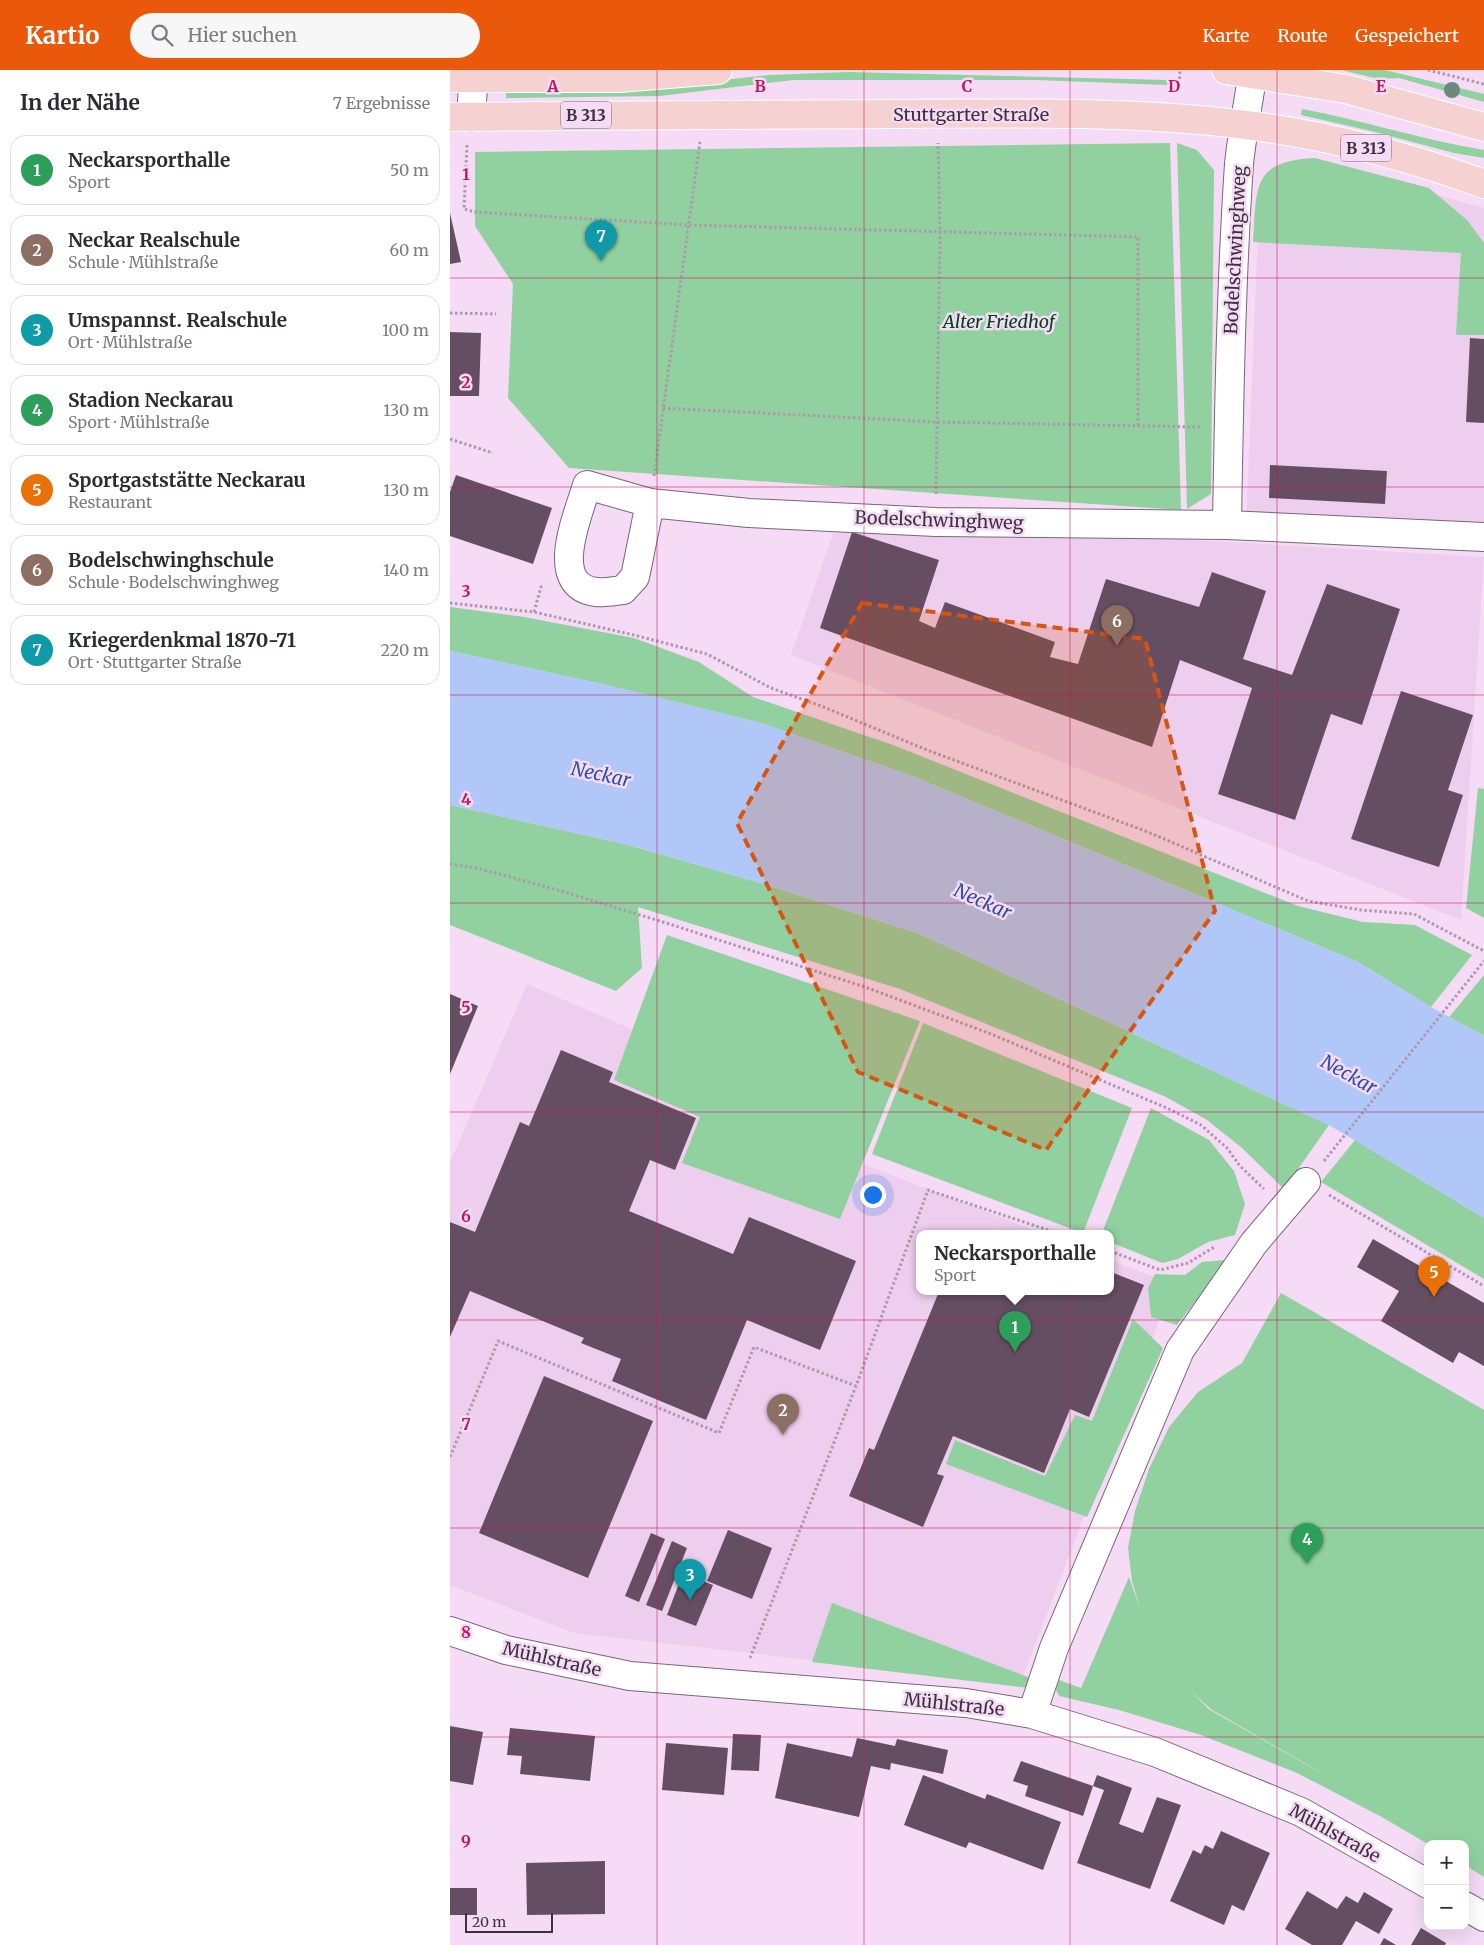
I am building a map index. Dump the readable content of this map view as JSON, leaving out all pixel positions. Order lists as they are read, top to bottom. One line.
{"streets":{"main road":["Stuttgarter Straße","B 313"],"street":["Bodelschwinghweg","Mühlstraße"]},"crossings":[["Stuttgarter Straße","Bodelschwinghweg"]],"water":["Neckar"],"parks":["Alter Friedhof"],"scale_bar":"20 m","page":{"header":"Kartio","search":"Hier suchen","nav":["Karte","Route","Gespeichert"],"heading":["In der Nähe","7 Ergebnisse"],"list":[{"mark":"1","name":"Neckarsporthalle","note":"Sport","value":"50 m"},{"mark":"2","name":"Neckar Realschule","note":"Schule · Mühlstraße","value":"60 m"},{"mark":"3","name":"Umspannst. Realschule","note":"Ort · Mühlstraße","value":"100 m"},{"mark":"4","name":"Stadion Neckarau","note":"Sport · Mühlstraße","value":"130 m"},{"mark":"5","name":"Sportgaststätte Neckarau","note":"Restaurant","value":"130 m"},{"mark":"6","name":"Bodelschwinghschule","note":"Schule · Bodelschwinghweg","value":"140 m"},{"mark":"7","name":"Kriegerdenkmal 1870-71","note":"Ort · Stuttgarter Straße","value":"220 m"}],"pins":["7","6","5","1","2","4","3"],"popup":["Neckarsporthalle","Sport"],"map_buttons":["+","−"],"scale":"20 m"},"grid":{"columns":["A","B","C","D","E"],"rows":["1","2","3","4","5","6","7","8","9"]}}
